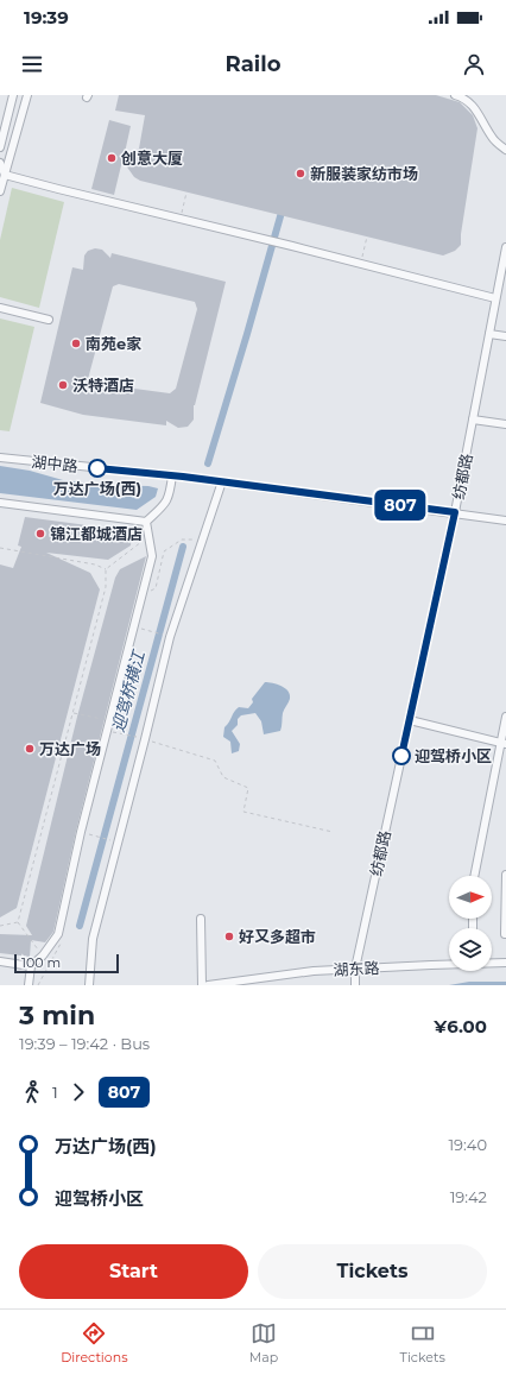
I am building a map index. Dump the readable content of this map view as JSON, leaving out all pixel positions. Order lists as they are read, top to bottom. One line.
{"streets":{"street":["湖中路","纺都路","湖东路"]},"crossings":[["湖中路","纺都路"],["纺都路","湖东路"]],"water":["迎驾桥横江"],"places":["创意大厦","新服装家纺市场","南苑e家","沃特酒店","万达广场(西)","锦江都城酒店","万达广场","迎驾桥小区","好又多超市"],"lines":["bus line 807"],"scale_bar":"100 m","north":"right","page":{"status":"19:39","header":"Railo","on_map":"807","scale":"100 m","heading":["3 min","19:39 – 19:42 · Bus","¥6.00"],"legs":["1","807"],"list":[{"name":"万达广场(西)","value":"19:40"},{"name":"迎驾桥小区","value":"19:42"}],"buttons":["Start","Tickets"],"tabs":["Directions","Map","Tickets"]}}
